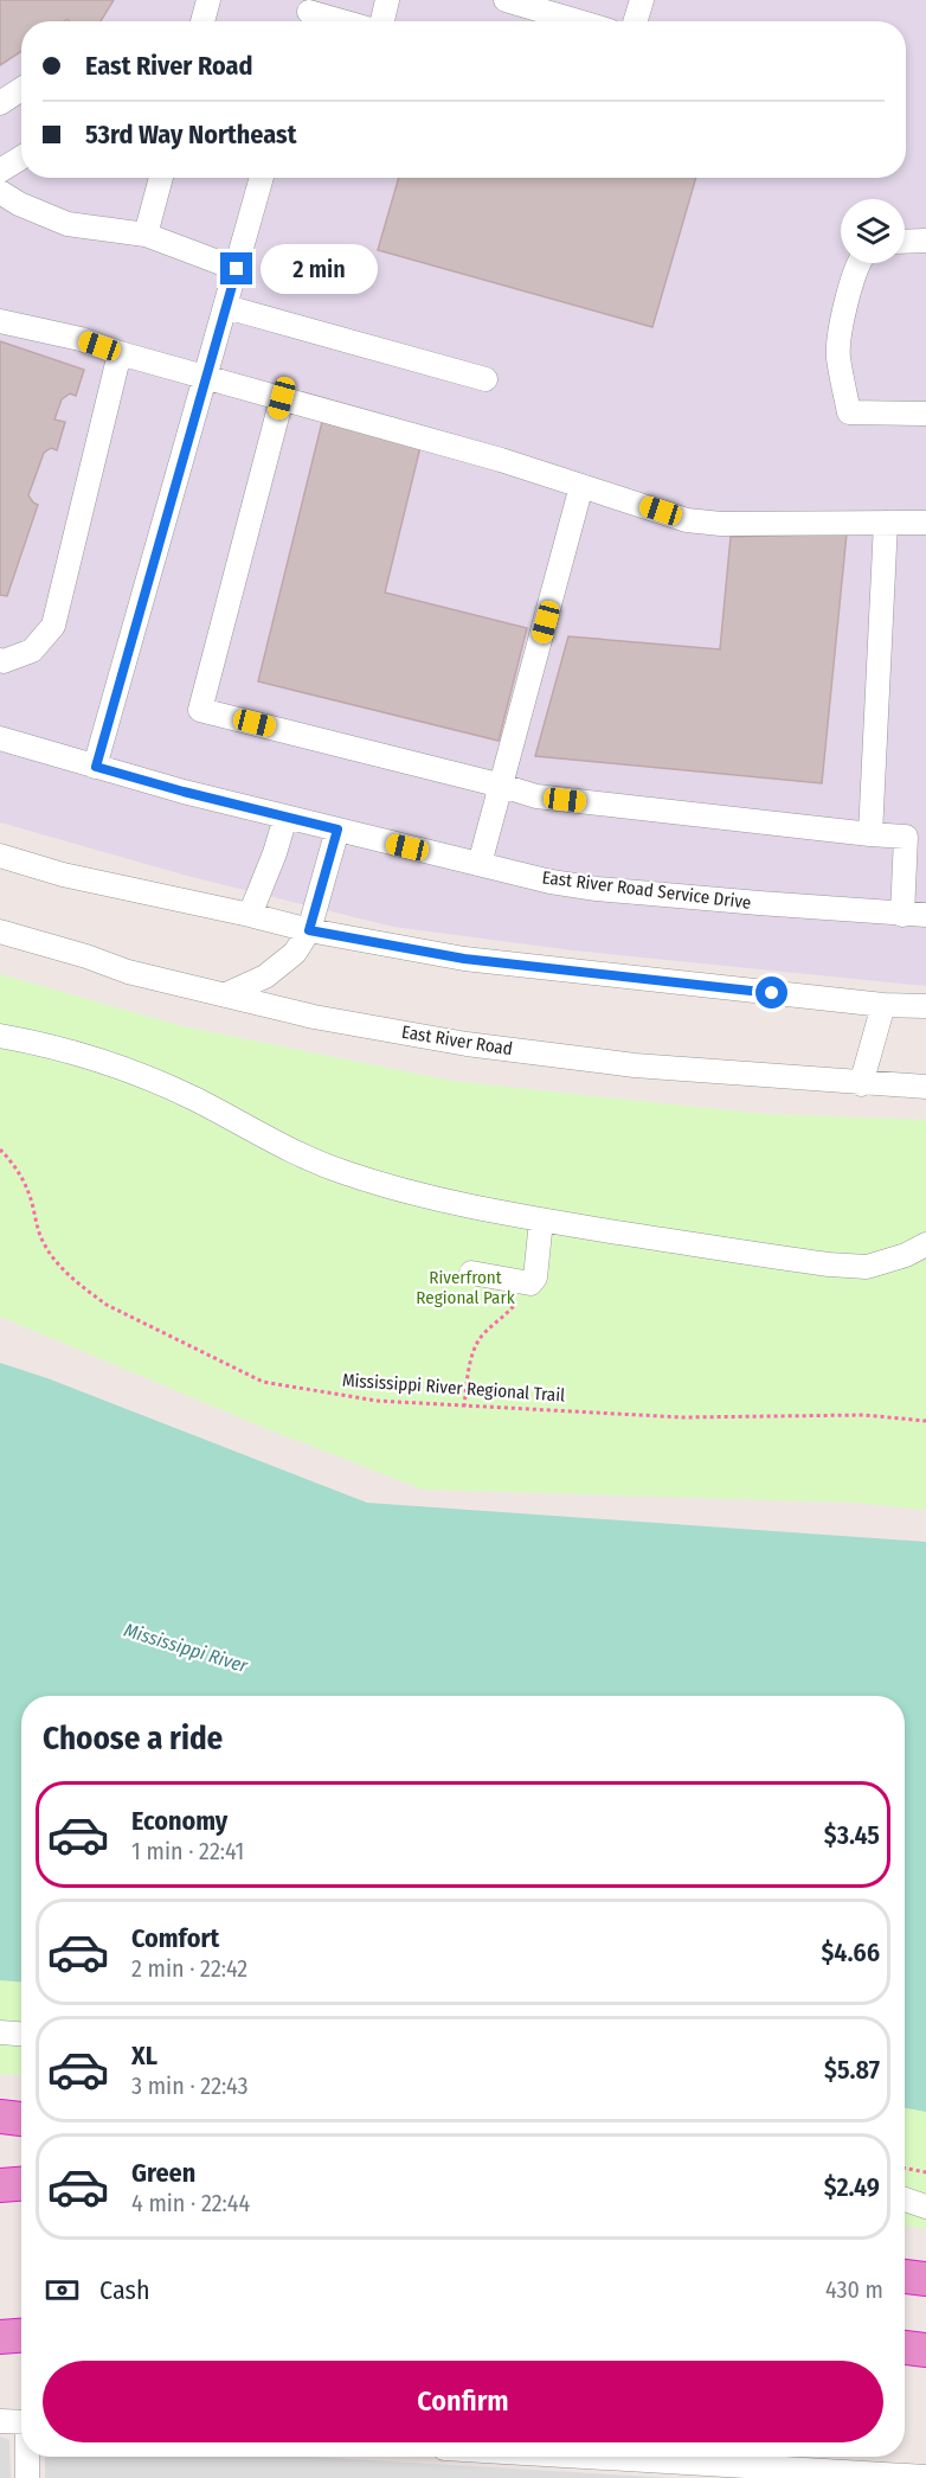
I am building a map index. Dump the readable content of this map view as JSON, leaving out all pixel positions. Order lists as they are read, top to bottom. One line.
{"streets":{"street":["East River Road Service Drive","East River Road"],"path":["Mississippi River Regional Trail"]},"water":["Mississippi River"],"parks":["Riverfront Regional Park"],"page":{"banner":["East River Road","53rd Way Northeast"],"bubble":"2 min","heading":"Choose a ride","list":[{"name":"Economy","note":"1 min · 22:41","value":"$3.45"},{"name":"Comfort","note":"2 min · 22:42","value":"$4.66"},{"name":"XL","note":"3 min · 22:43","value":"$5.87"},{"name":"Green","note":"4 min · 22:44","value":"$2.49"}],"pay":["Cash","430 m"],"buttons":"Confirm"}}
